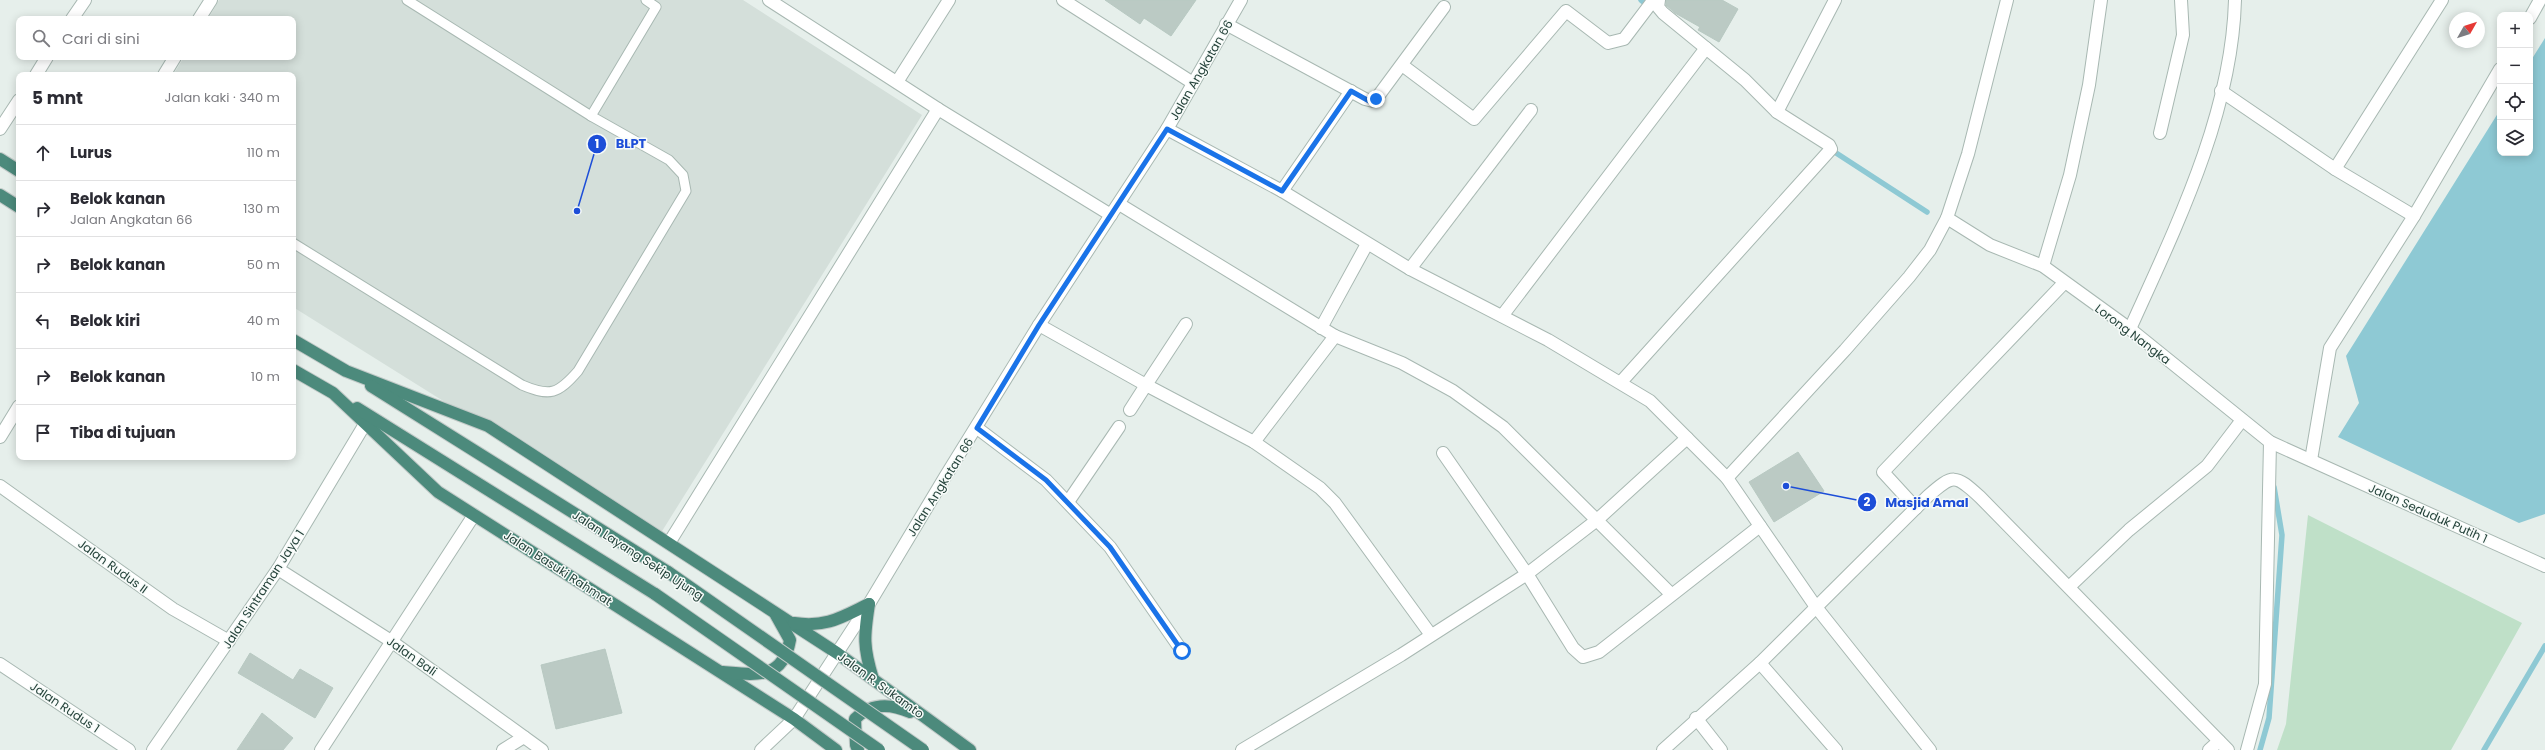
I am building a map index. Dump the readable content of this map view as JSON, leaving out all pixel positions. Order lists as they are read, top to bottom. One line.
{"streets":{"highway":["Jalan Layang Sekip Ujung","Jalan Basuki Rahmat","Jalan R. Sukamto"],"street":["Jalan Angkatan 66","Lorong Nangka","Jalan Seduduk Putih 1","Jalan Rudus II","Jalan Sintraman Jaya 1","Jalan Bali","Jalan Rudus 1"]},"crossings":[["Jalan Angkatan 66","Jalan Basuki Rahmat"],["Jalan Angkatan 66","Jalan R. Sukamto"],["Lorong Nangka","Jalan Seduduk Putih 1"],["Jalan Layang Sekip Ujung","Jalan Basuki Rahmat"],["Jalan Rudus II","Jalan Sintraman Jaya 1"],["Jalan Basuki Rahmat","Jalan Sintraman Jaya 1"],["Jalan Sintraman Jaya 1","Jalan Bali"]],"places":["BLPT","Masjid Amal"],"north":"top right","page":{"map_buttons":["+","−"],"search":"Cari di sini","heading":["5 mnt","Jalan kaki · 340 m"],"list":[["Lurus","110 m"],["Belok kanan","Jalan Angkatan 66","130 m"],["Belok kanan","50 m"],["Belok kiri","40 m"],["Belok kanan","10 m"],"Tiba di tujuan"]}}
